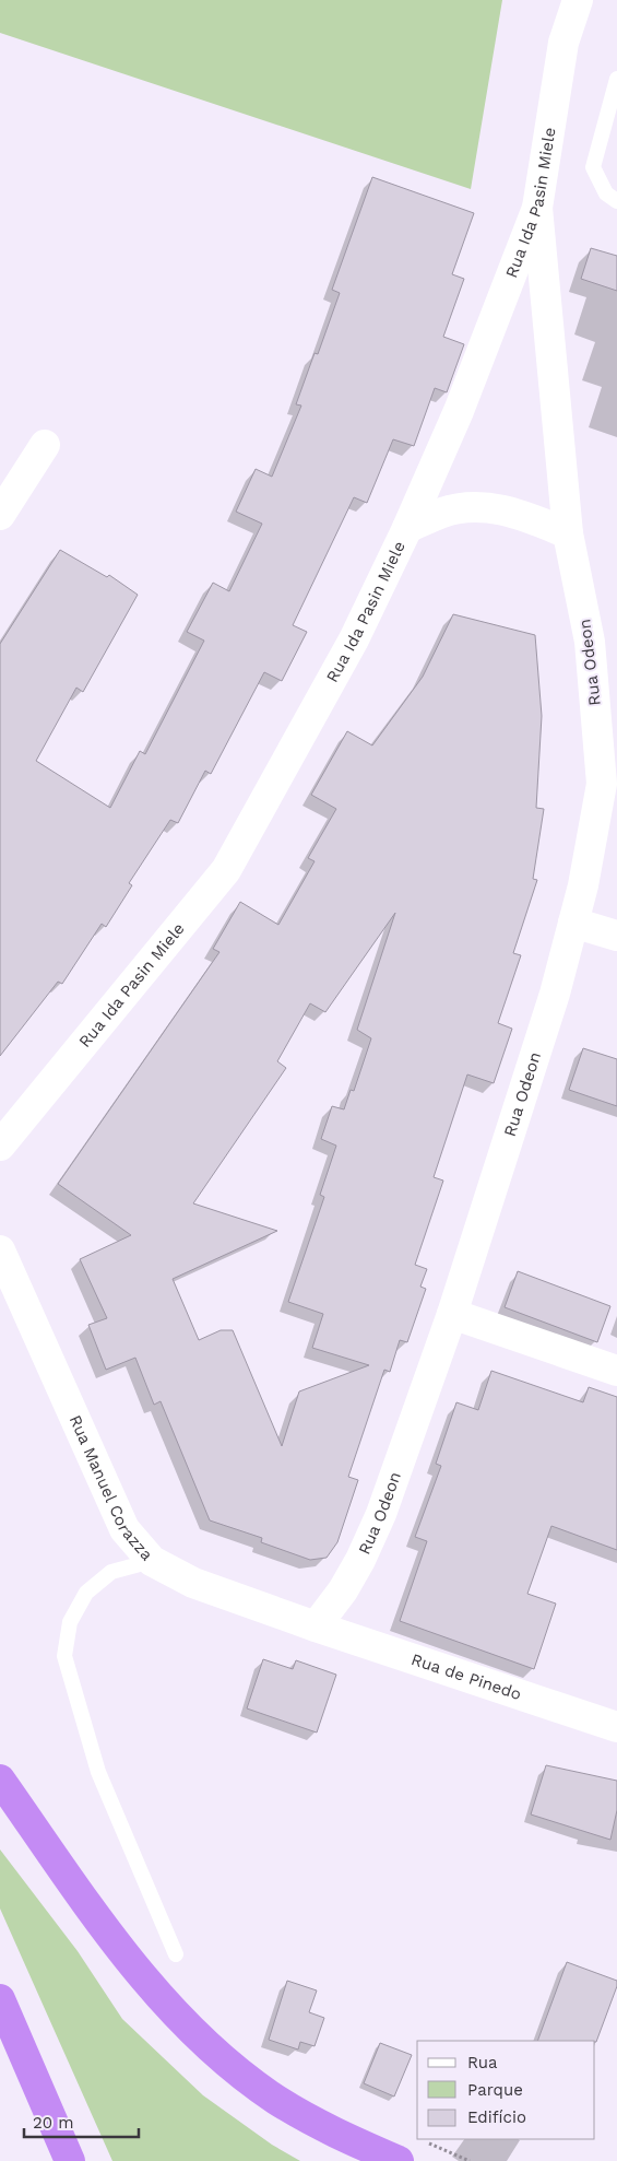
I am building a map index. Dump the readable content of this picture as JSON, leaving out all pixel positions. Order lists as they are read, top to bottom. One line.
{"streets":{"street":["Rua Ida Pasin Miele","Rua Odeon","Rua Manuel Corazza","Rua de Pinedo"]},"crossings":[["Rua Ida Pasin Miele","Rua Odeon"],["Rua Odeon","Rua Manuel Corazza"],["Rua Odeon","Rua de Pinedo"],["Rua Manuel Corazza","Rua de Pinedo"]],"legend":["Rua","Parque","Edifício"],"scale_bar":"20 m"}
